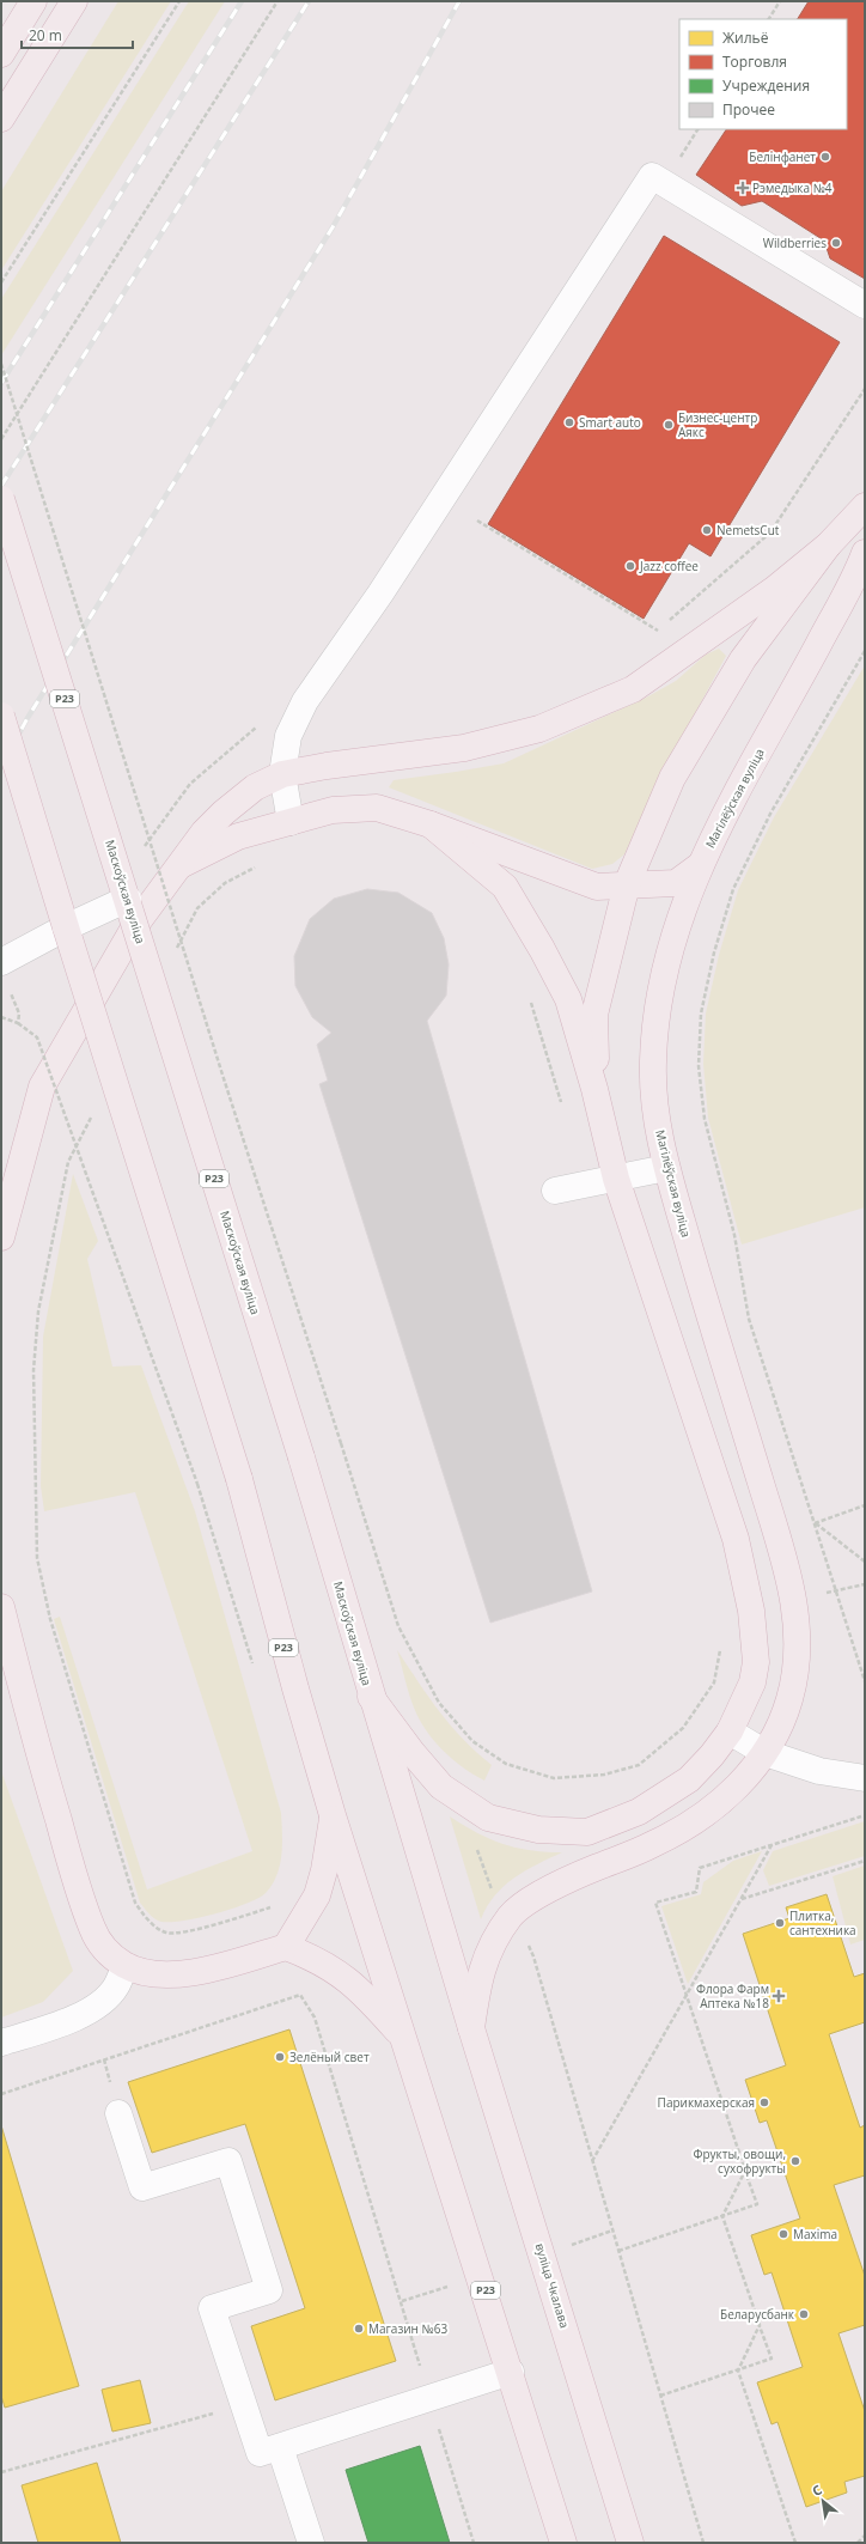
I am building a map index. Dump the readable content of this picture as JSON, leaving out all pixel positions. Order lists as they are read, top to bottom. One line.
{"streets":{"main road":["Р23","Магілёўская вуліца","Маскоўская вуліца","вуліца Чкалава"]},"crossings":[["Магілёўская вуліца","Маскоўская вуліца"],["Магілёўская вуліца","вуліца Чкалава"],["Маскоўская вуліца","вуліца Чкалава"]],"places":{"other":["Белінфанет","Wildberries","Smart auto","Бизнес-центр Аякс","NemetsCut","Jazz coffee","Плитка, сантехника","Зелёный свет","Парикмахерская","Фрукты, овощи, сухофрукты","Maxima","Беларусбанк","Магазин №63"],"health":["Рэмедыка №4","Флора Фарм Аптека №18"]},"legend":["Жильё","Торговля","Учреждения","Прочее"],"scale_bar":"20 m","north":"top left"}
